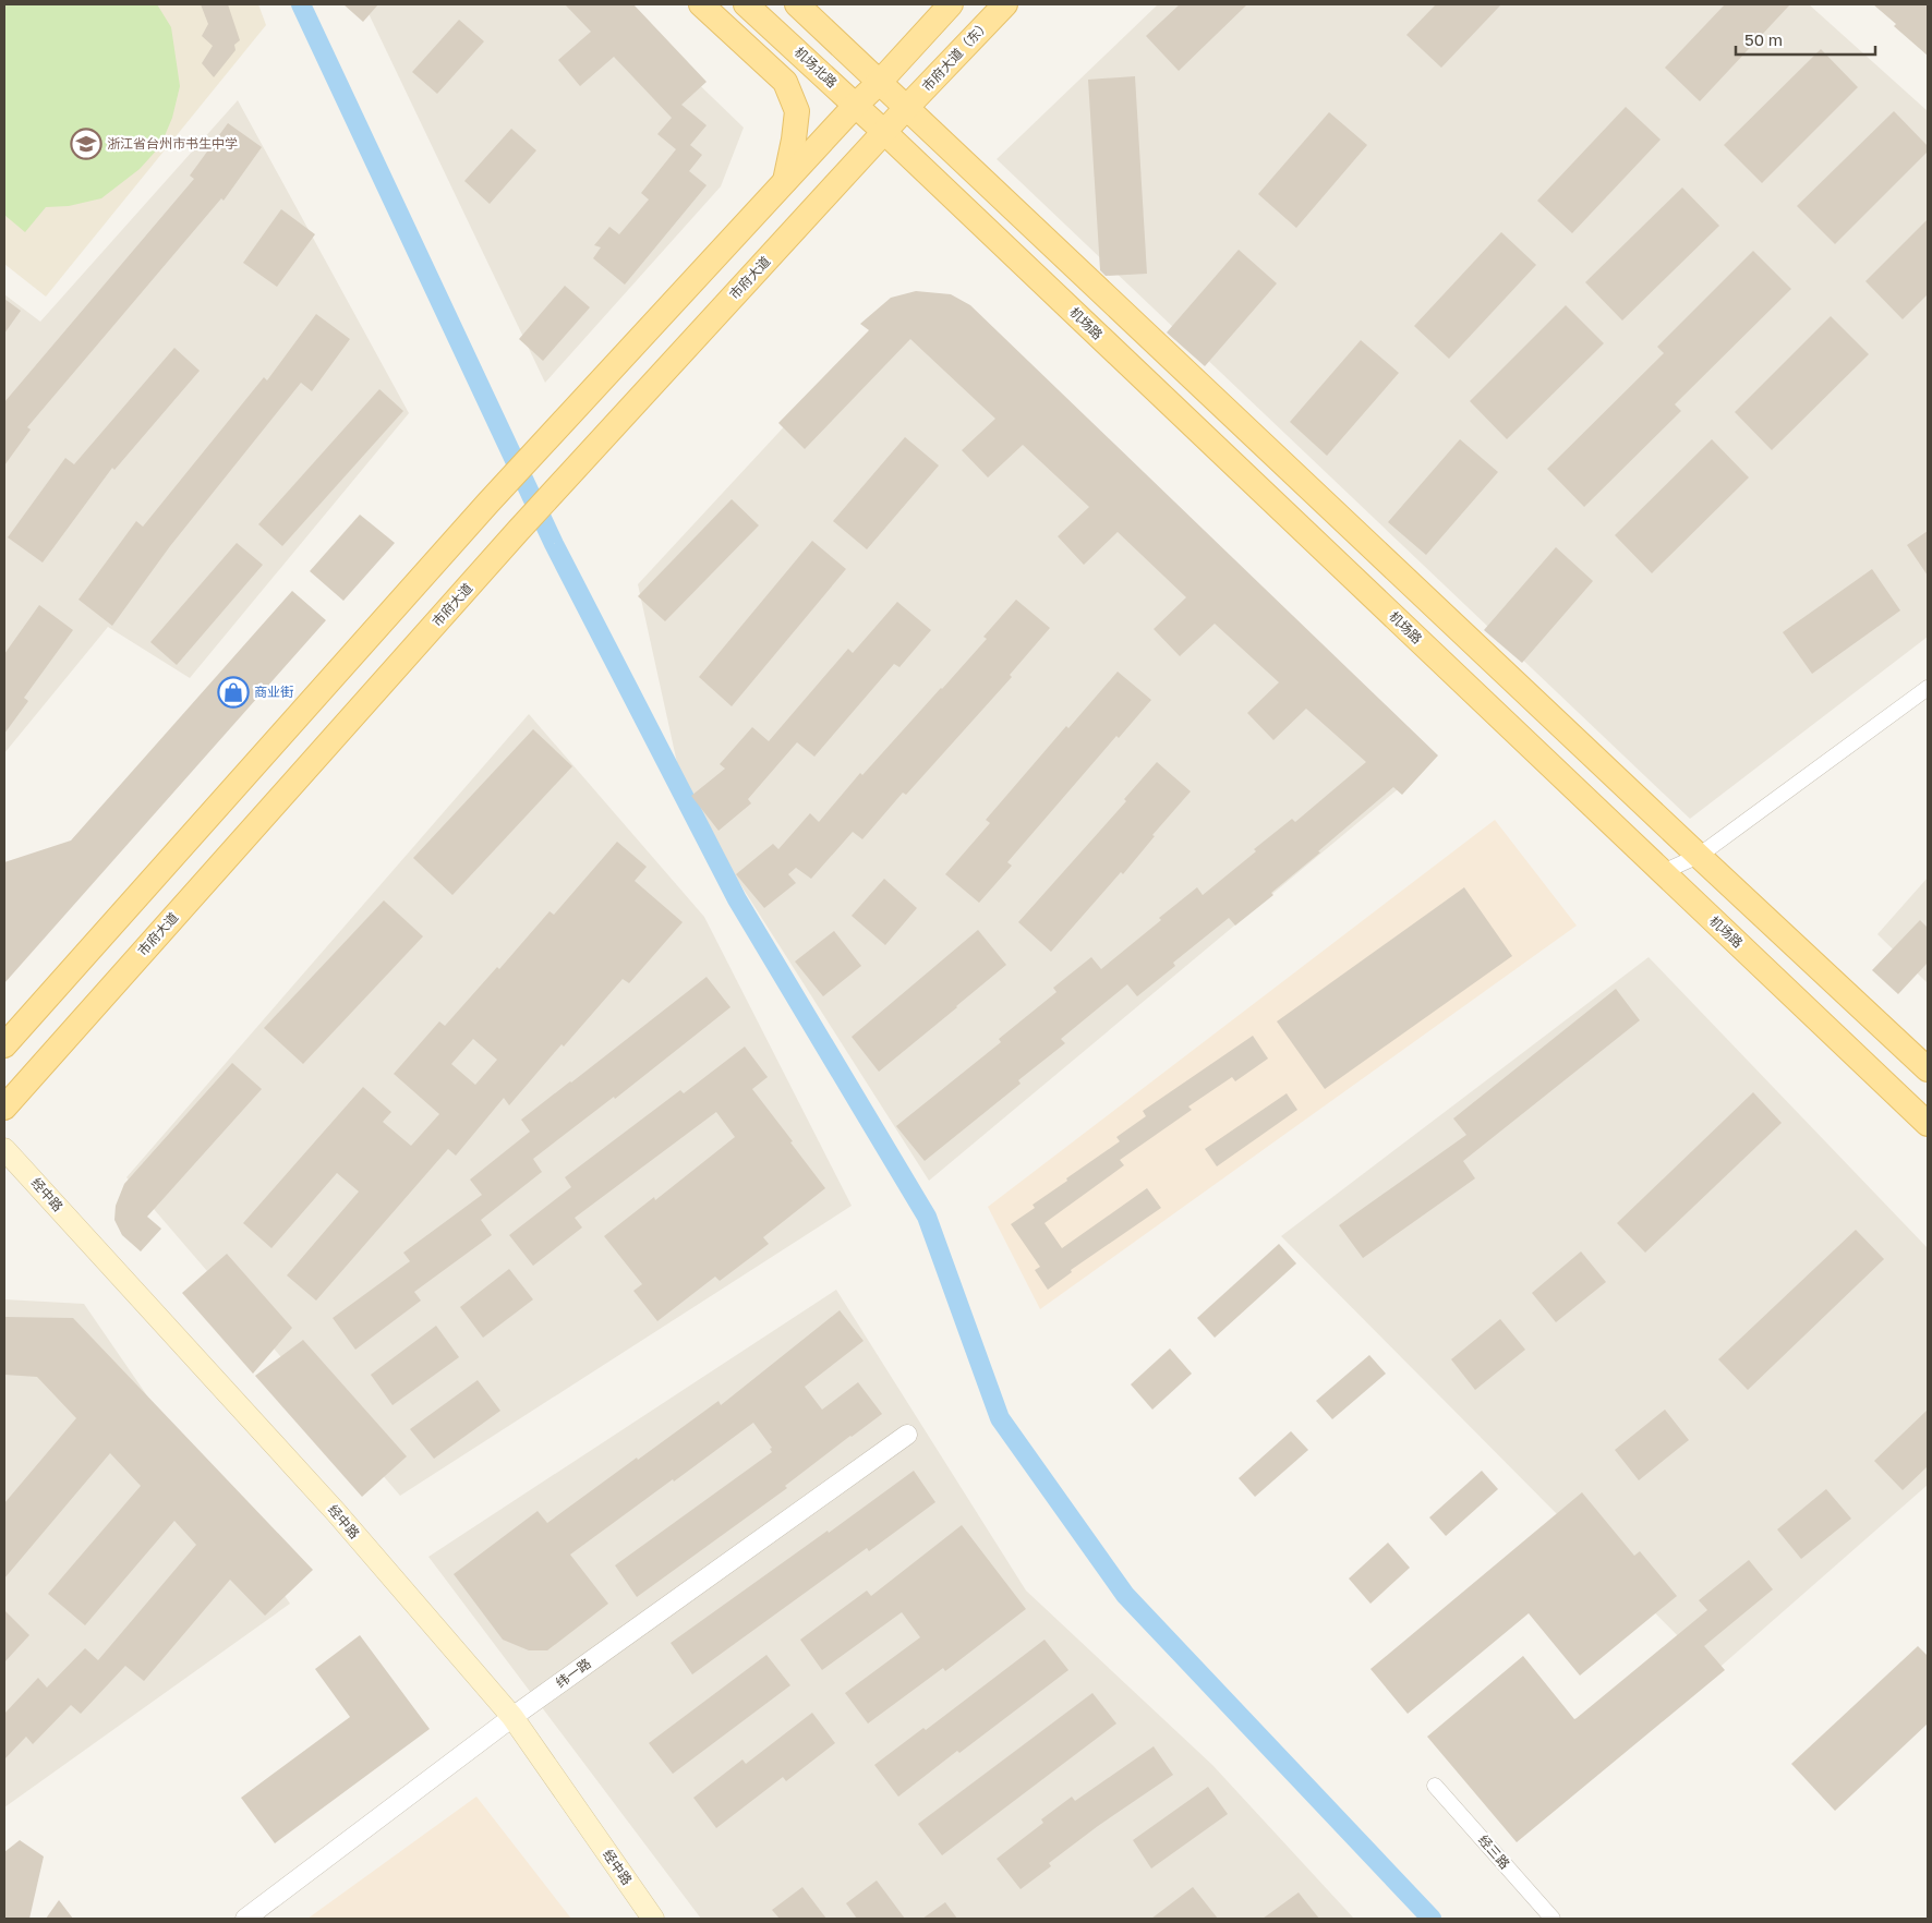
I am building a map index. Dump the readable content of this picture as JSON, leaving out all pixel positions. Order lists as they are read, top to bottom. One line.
{"streets":{"main road":["市府大道（东）","机场北路","市府大道","机场路","经中路"],"street":["纬一路","经三路"]},"crossings":[["市府大道（东）","市府大道"],["机场北路","市府大道"],["机场北路","机场路"],["市府大道","机场路"],["经中路","纬一路"]],"places":{"school or university":["浙江省台州市书生中学"],"shop":["商业街"]},"scale_bar":"50 m"}
